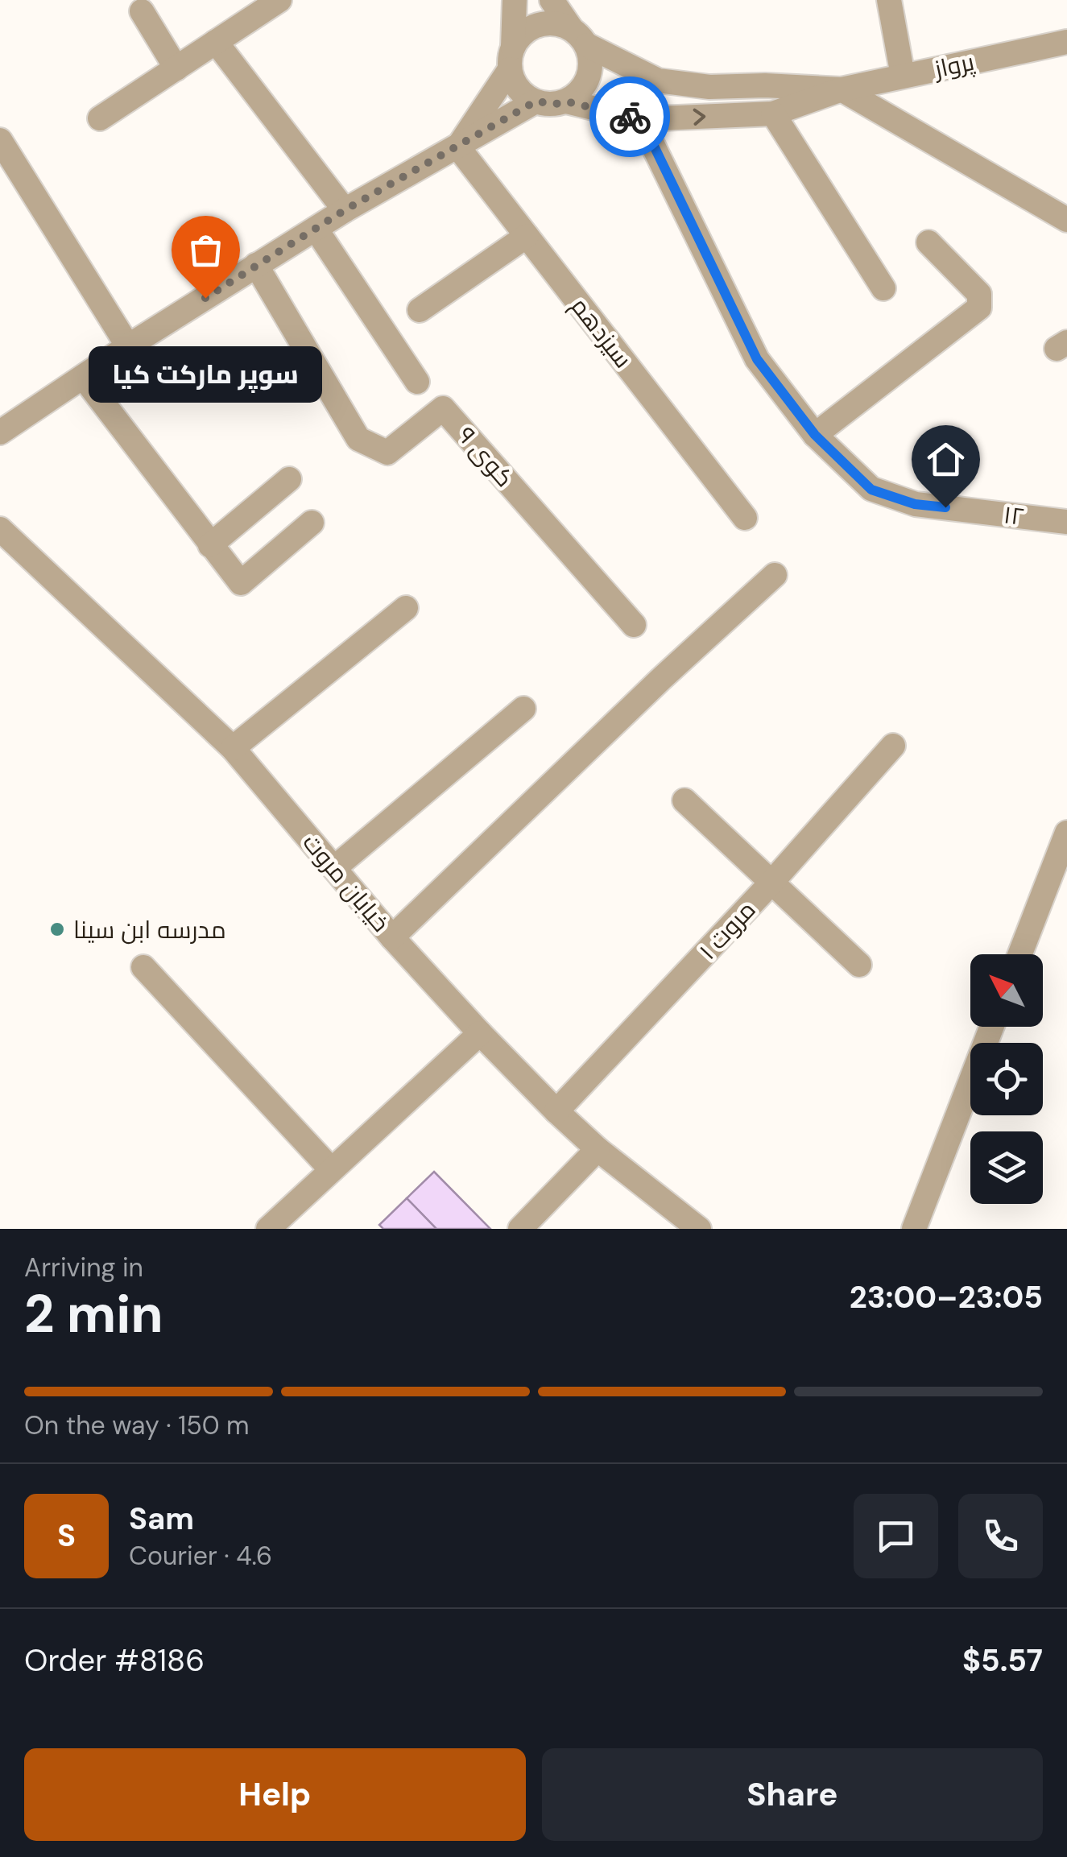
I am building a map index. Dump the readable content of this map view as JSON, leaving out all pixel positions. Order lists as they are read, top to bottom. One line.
{"streets":{"street":["پرواز","سیزدهم","کوی ۹","۱۲","خیابان مروت","مروت ۱"]},"crossings":[["خیابان مروت","مروت ۱"]],"places":["سوپر مارکت کیا","مدرسه ابن سینا"],"north":"top left","page":{"bubble":"سوپر مارکت کیا","heading":["2 min","Arriving in","23:00–23:05"],"panel":["Sam","Courier · 4.6","Order #8186","$5.57"],"bar":"On the way · 150 m","round":"S","buttons":["Help","Share"]}}
